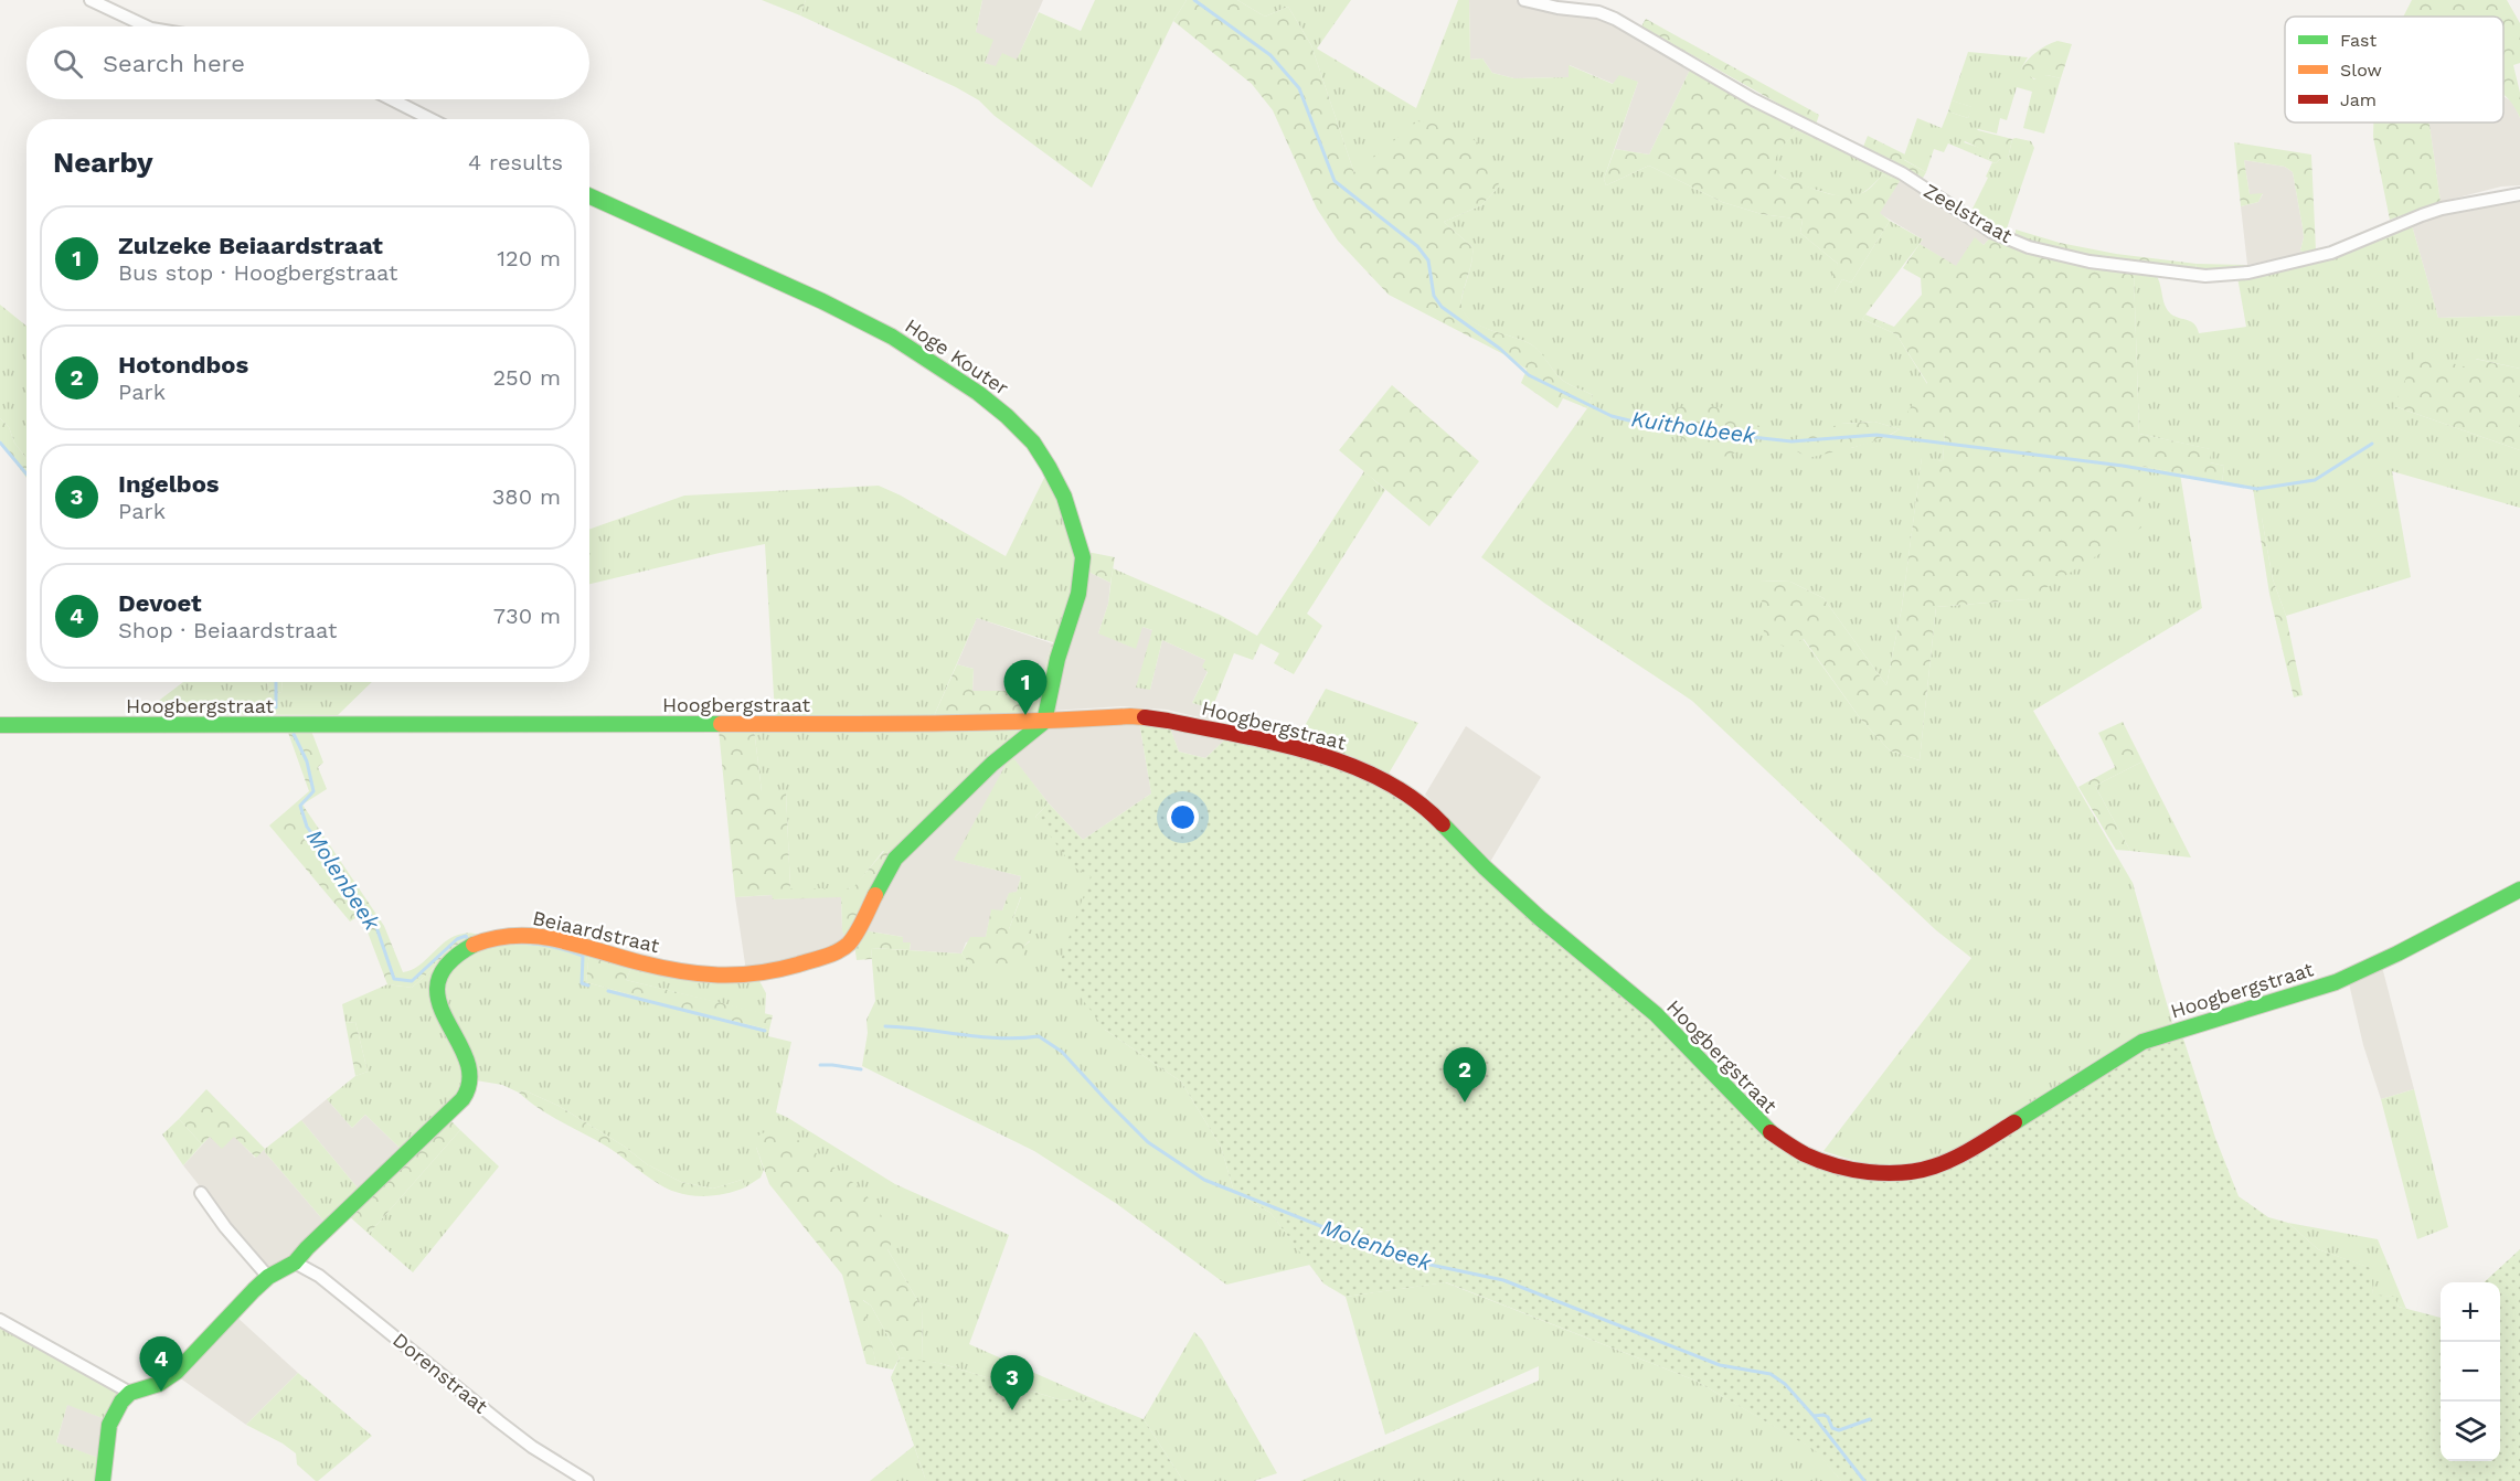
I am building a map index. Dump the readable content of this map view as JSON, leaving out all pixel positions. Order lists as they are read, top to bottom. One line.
{"streets":{"street":["Zeelstraat","Hoge Kouter","Hoogbergstraat","Beiaardstraat","Dorenstraat"]},"crossings":[["Hoge Kouter","Hoogbergstraat"],["Hoge Kouter","Beiaardstraat"],["Hoogbergstraat","Beiaardstraat"],["Beiaardstraat","Dorenstraat"]],"water":["Kuitholbeek","Molenbeek"],"legend":["Fast","Slow","Jam"],"page":{"search":"Search here","heading":["Nearby","4 results"],"list":[{"mark":"1","name":"Zulzeke Beiaardstraat","note":"Bus stop · Hoogbergstraat","value":"120 m"},{"mark":"2","name":"Hotondbos","note":"Park","value":"250 m"},{"mark":"3","name":"Ingelbos","note":"Park","value":"380 m"},{"mark":"4","name":"Devoet","note":"Shop · Beiaardstraat","value":"730 m"}],"pins":["1","2","4","3"],"map_buttons":["+","−"]}}
